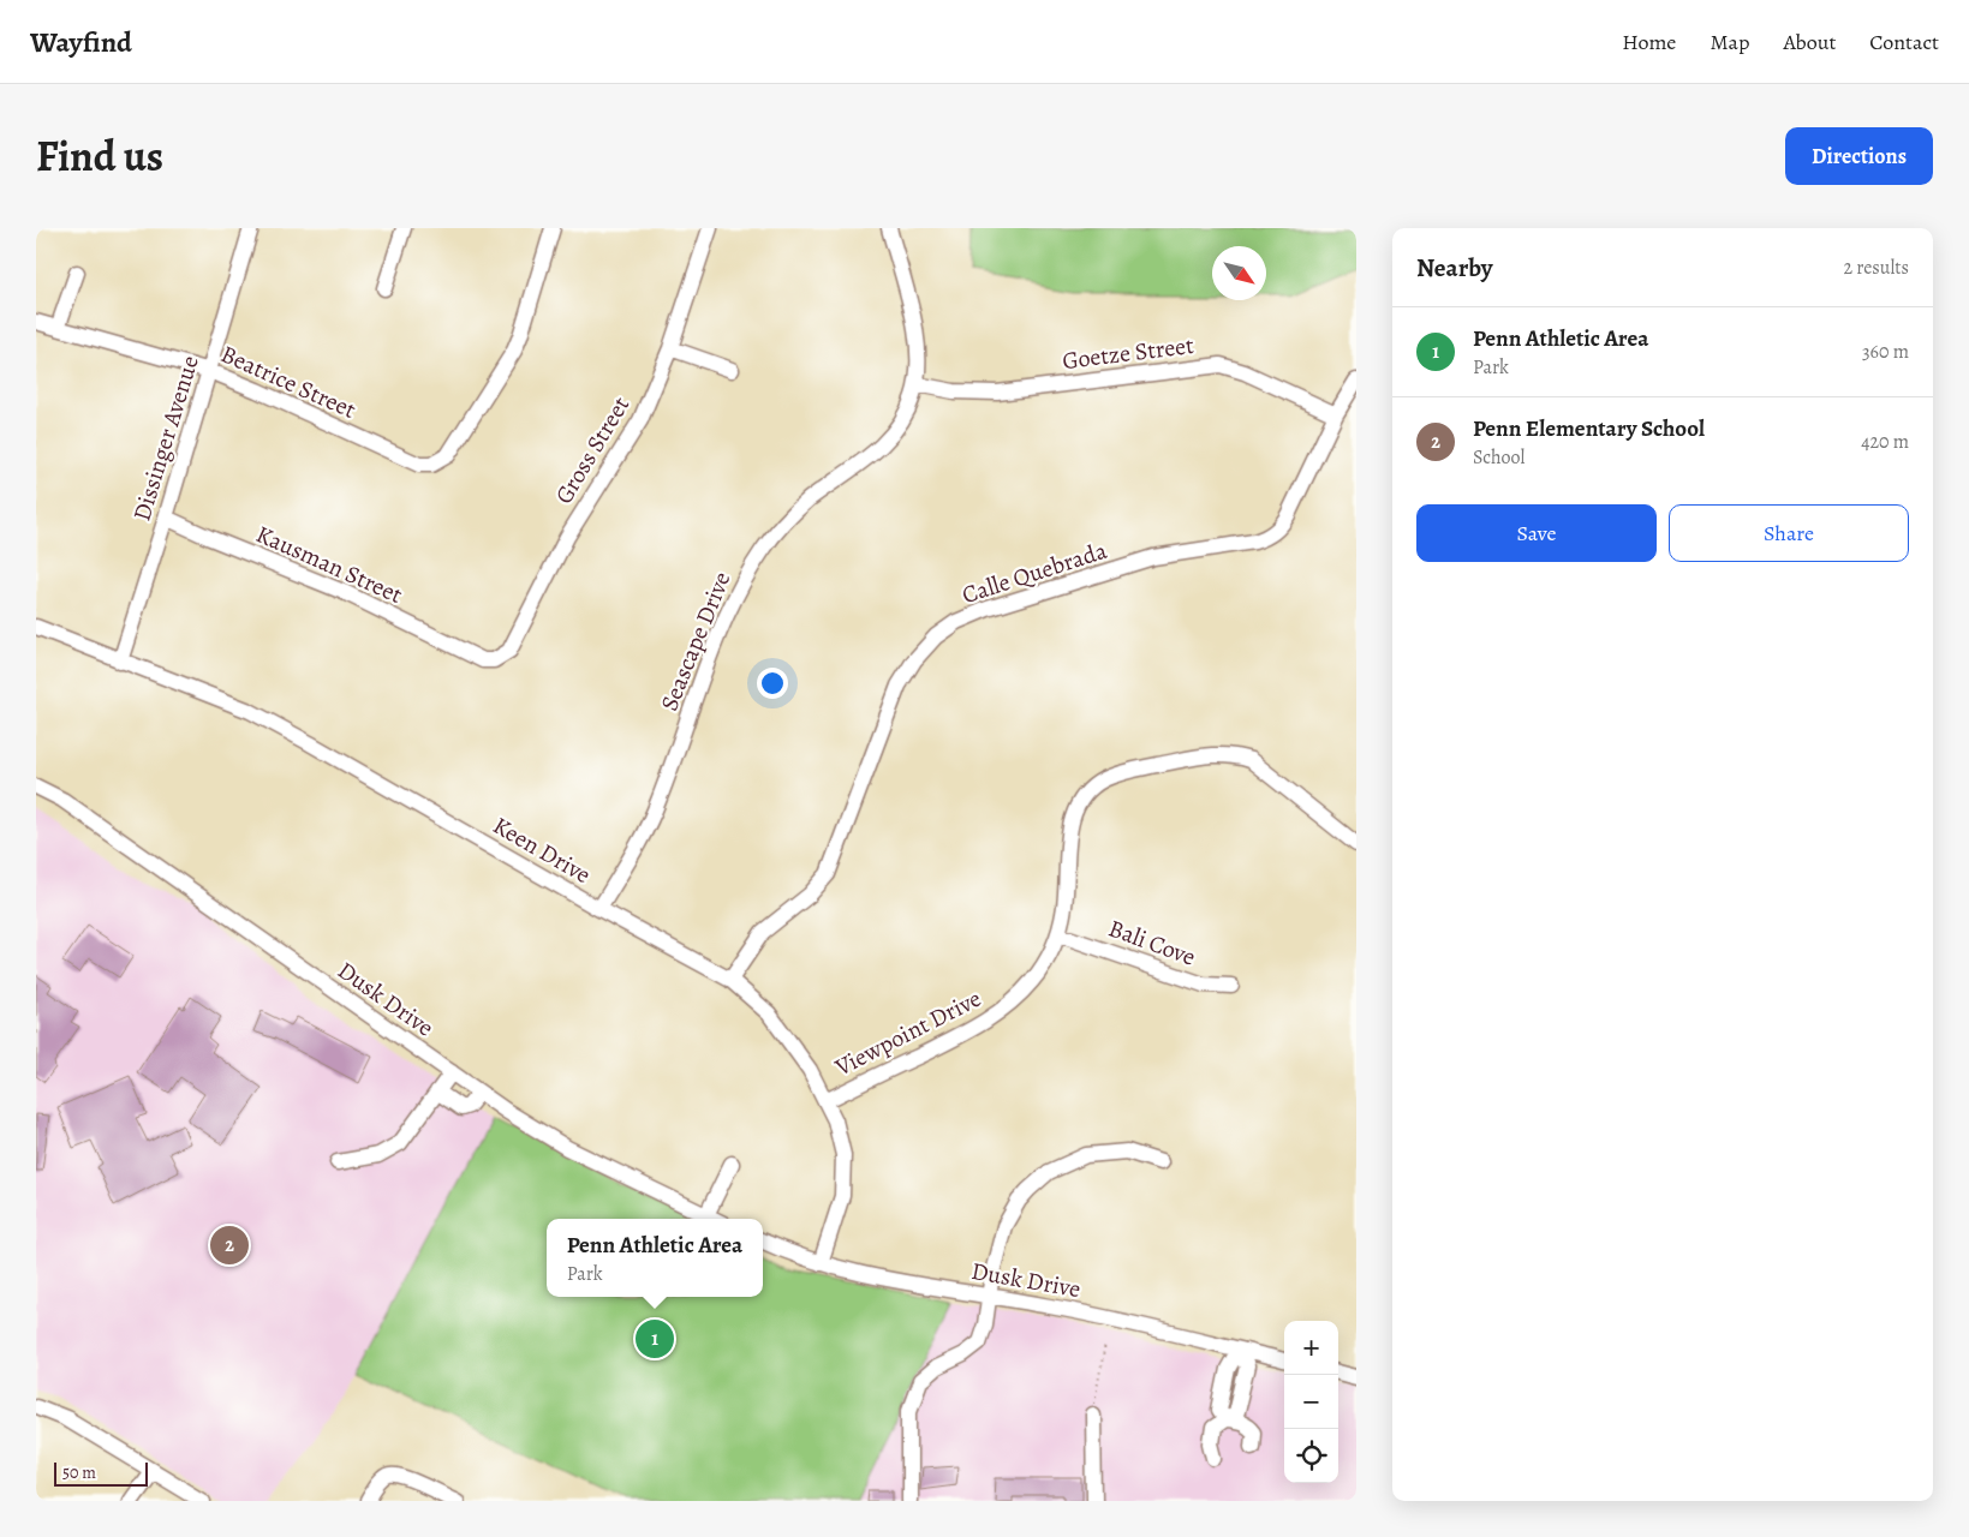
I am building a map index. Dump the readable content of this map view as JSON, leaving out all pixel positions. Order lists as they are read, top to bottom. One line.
{"streets":{"street":["Goetze Street","Beatrice Street","Dissinger Avenue","Gross Street","Kausman Street","Calle Quebrada","Seascape Drive","Keen Drive","Bali Cove","Dusk Drive","Viewpoint Drive"]},"crossings":[["Goetze Street","Calle Quebrada"],["Goetze Street","Seascape Drive"],["Beatrice Street","Dissinger Avenue"],["Dissinger Avenue","Kausman Street"],["Dissinger Avenue","Keen Drive"],["Gross Street","Kausman Street"],["Calle Quebrada","Keen Drive"],["Seascape Drive","Keen Drive"],["Keen Drive","Dusk Drive"],["Keen Drive","Viewpoint Drive"],["Bali Cove","Viewpoint Drive"]],"scale_bar":"50 m","north":"bottom right","page":{"header":"Wayfind","nav":["Home","Map","About","Contact"],"title":"Find us","buttons":["Directions",["Save","Share"]],"heading":["Nearby","2 results"],"list":[{"mark":"1","name":"Penn Athletic Area","note":"Park","value":"360 m"},{"mark":"2","name":"Penn Elementary School","note":"School","value":"420 m"}],"popup":["Penn Athletic Area","Park"],"pins":["2","1"],"map_buttons":["+","−"],"scale":"50 m"}}
